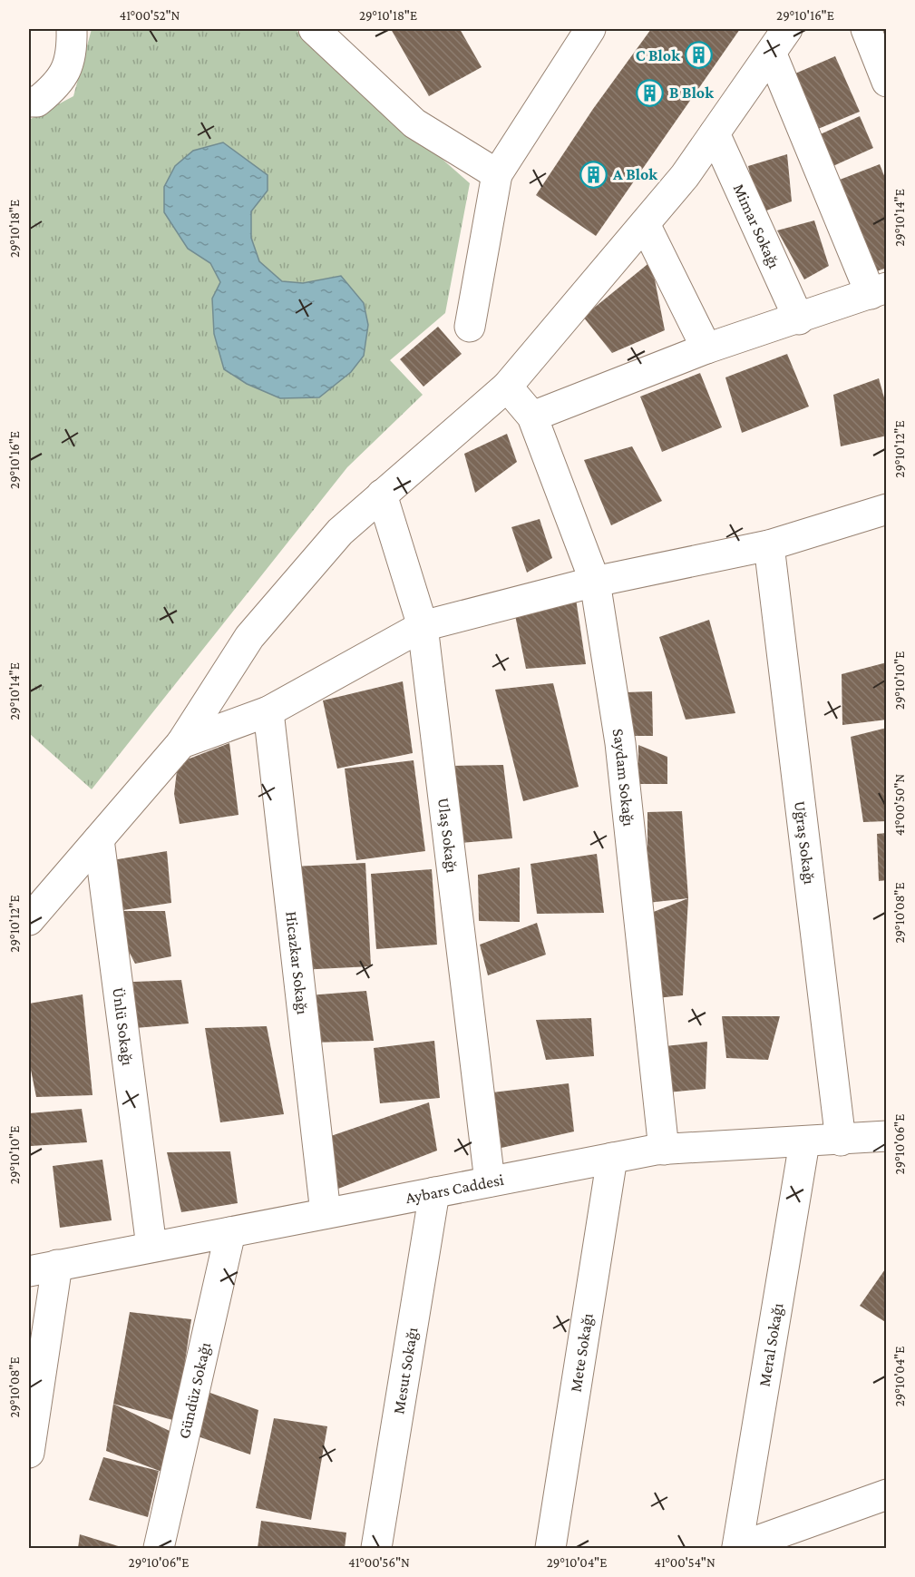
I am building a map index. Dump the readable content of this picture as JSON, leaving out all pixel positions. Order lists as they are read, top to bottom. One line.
{"streets":{"street":["Mimar Sokağı","Saydam Sokağı","Ulaş Sokağı","Uğraş Sokağı","Hicazkar Sokağı","Ünlü Sokağı","Aybars Caddesi","Meral Sokağı","Mete Sokağı","Mesut Sokağı","Gündüz Sokağı"]},"crossings":[["Saydam Sokağı","Aybars Caddesi"],["Ulaş Sokağı","Aybars Caddesi"],["Uğraş Sokağı","Aybars Caddesi"],["Hicazkar Sokağı","Aybars Caddesi"],["Ünlü Sokağı","Aybars Caddesi"],["Aybars Caddesi","Meral Sokağı"],["Aybars Caddesi","Mete Sokağı"],["Aybars Caddesi","Mesut Sokağı"],["Aybars Caddesi","Gündüz Sokağı"]],"places":{"building":["C Blok","B Blok","A Blok"]},"coordinates":["41°00'52\"N","29°10'18\"E","29°10'16\"E","29°10'14\"E","29°10'12\"E","29°10'10\"E","41°00'50\"N","29°10'08\"E","29°10'06\"E","29°10'04\"E","41°00'56\"N","41°00'54\"N"]}
